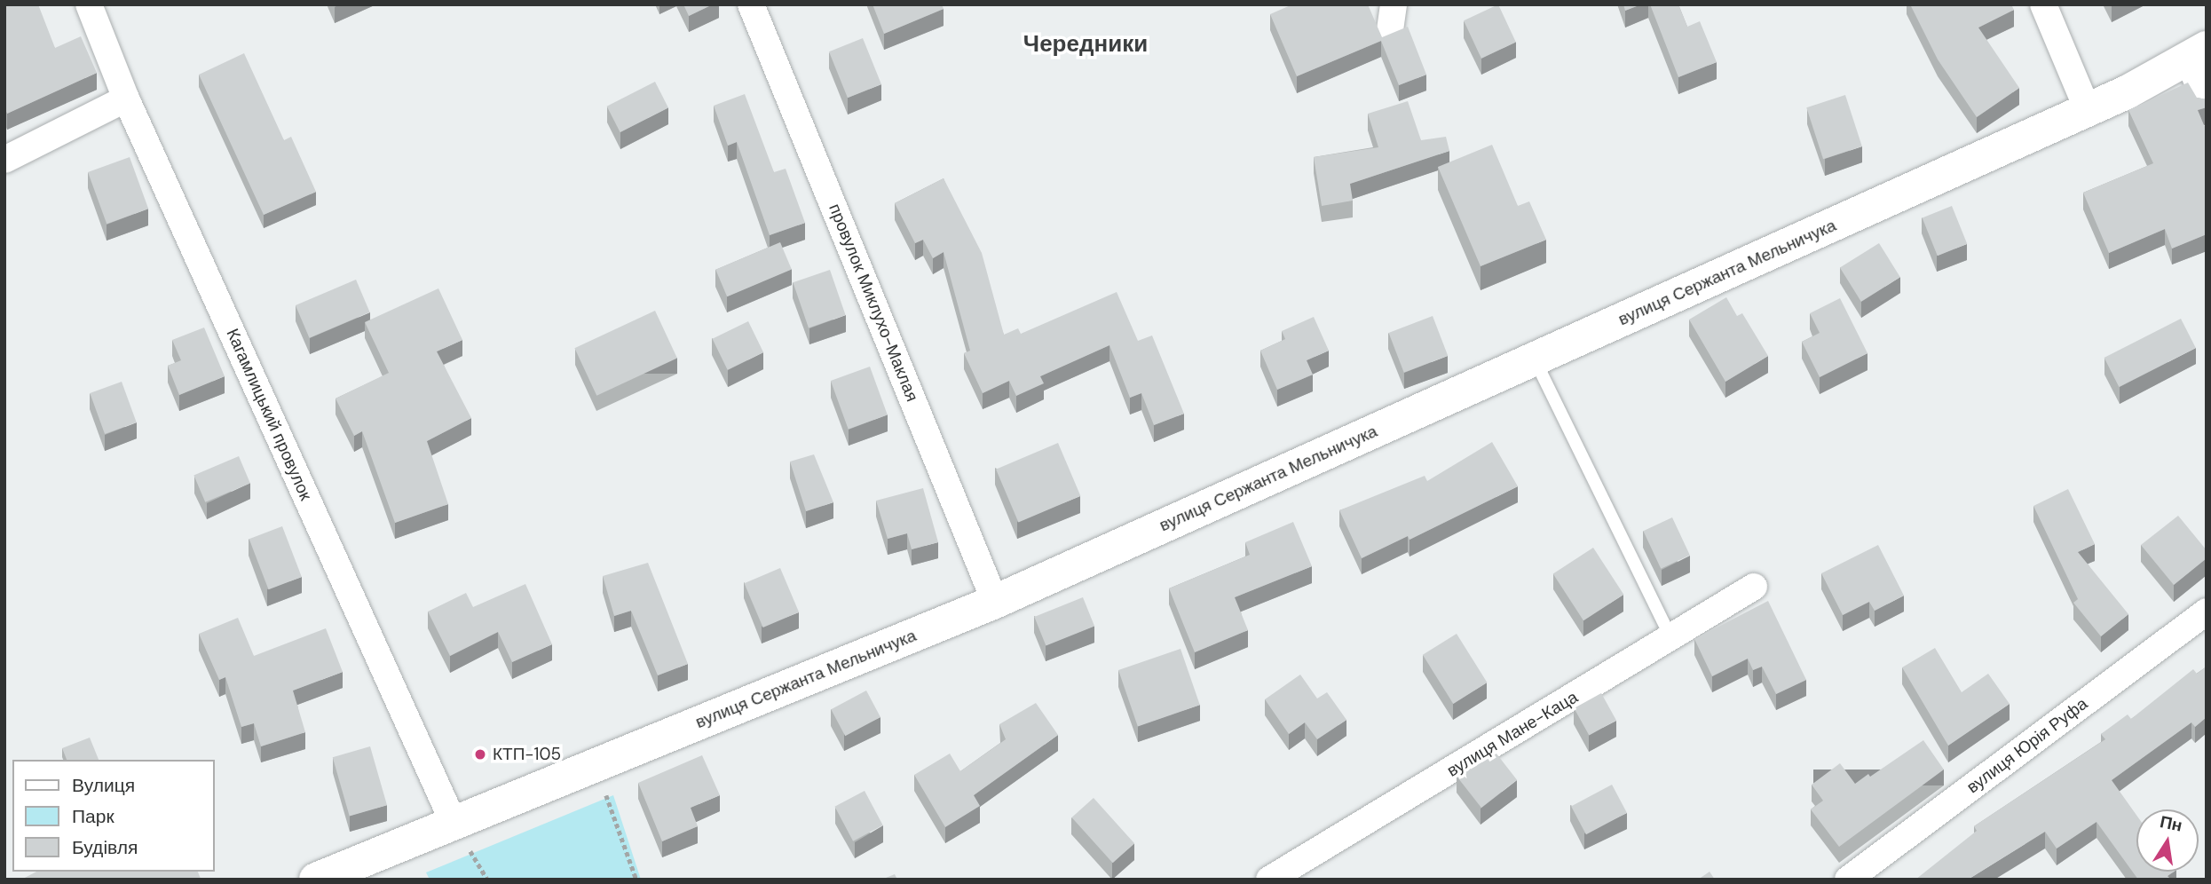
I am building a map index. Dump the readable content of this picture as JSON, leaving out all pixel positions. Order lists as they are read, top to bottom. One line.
{"streets":{"street":["вулиця Сержанта Мельничука","провулок Миклухо-Маклая","Кагамлицький провулок","вулиця Мане-Каца","вулиця Юрія Руфа"]},"crossings":[["вулиця Сержанта Мельничука","провулок Миклухо-Маклая"],["вулиця Сержанта Мельничука","Кагамлицький провулок"]],"districts":["Чередники"],"places":["КТП-105"],"legend":["Вулиця","Парк","Будівля"],"north":"top"}
